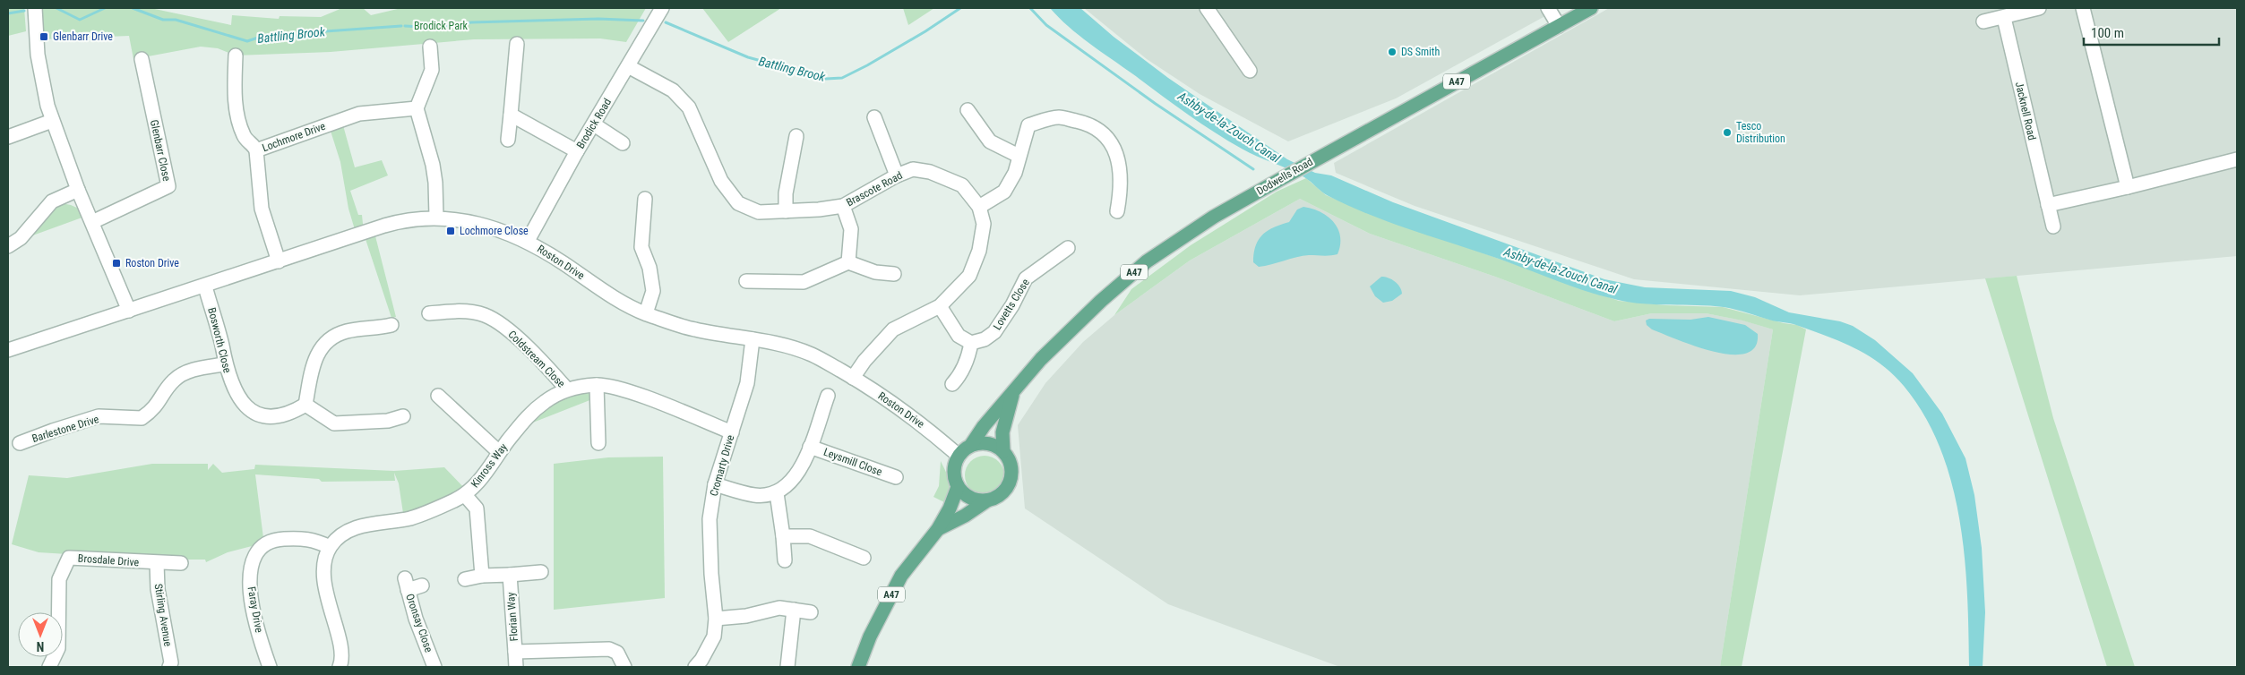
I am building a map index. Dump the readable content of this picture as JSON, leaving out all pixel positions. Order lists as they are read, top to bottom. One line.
{"streets":{"main road":["A47","Dodwells Road"],"street":["Jacknell Road","Brodick Road","Lochmore Drive","Glenbarr Close","Brascote Road","Roston Drive","Lovetts Close","Bosworth Close","Coldstream Close","Barlestone Drive","Leysmill Close","Kinross Way","Cromarty Drive","Brosdale Drive","Faray Drive","Stirling Avenue","Florian Way","Oronsay Close"]},"crossings":[["A47","Dodwells Road"],["A47","Roston Drive"],["Brodick Road","Brascote Road"],["Brodick Road","Roston Drive"],["Lochmore Drive","Roston Drive"],["Dodwells Road","Roston Drive"],["Brascote Road","Roston Drive"],["Roston Drive","Bosworth Close"],["Roston Drive","Cromarty Drive"],["Bosworth Close","Barlestone Drive"],["Coldstream Close","Kinross Way"],["Kinross Way","Cromarty Drive"],["Kinross Way","Faray Drive"],["Brosdale Drive","Stirling Avenue"]],"water":["Battling Brook","Ashby-de-la-Zouch Canal"],"parks":["Brodick Park"],"places":{"transit":["Glenbarr Drive","Lochmore Close","Roston Drive"],"other":["DS Smith","Tesco Distribution"]},"scale_bar":"100 m","north":"bottom"}
